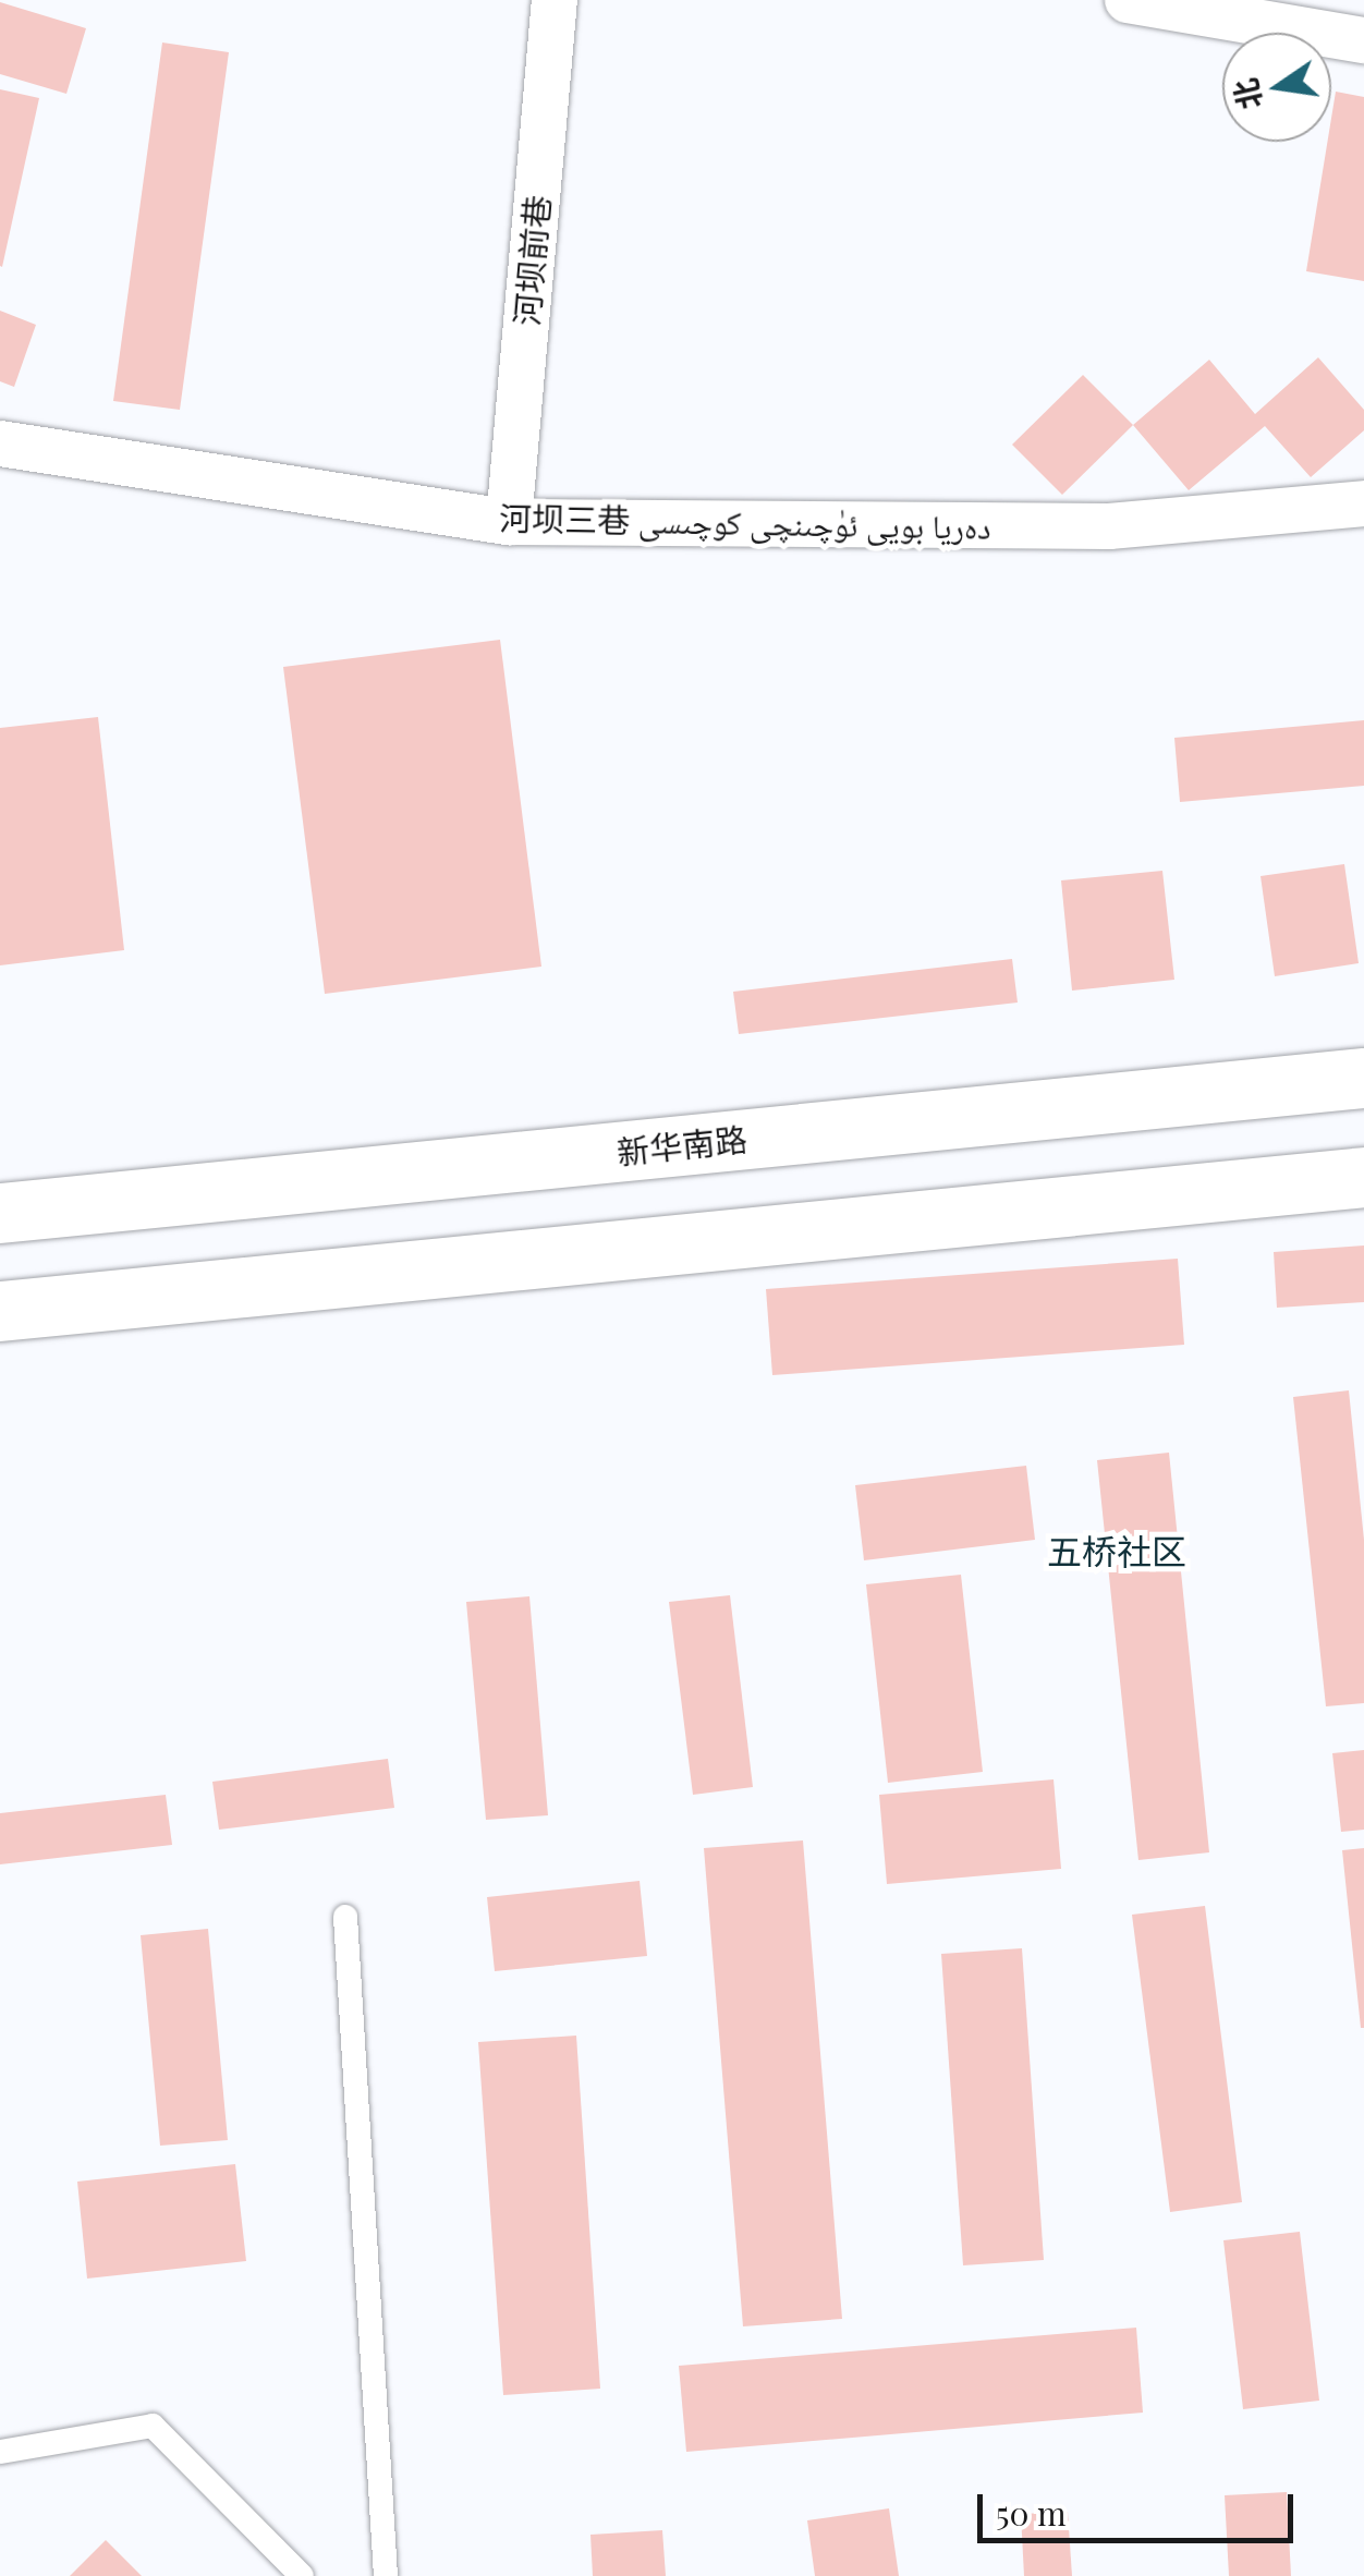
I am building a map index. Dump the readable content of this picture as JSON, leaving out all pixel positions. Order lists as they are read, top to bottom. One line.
{"streets":{"main road":["新华南路"],"street":["河坝前巷","河坝三巷 دەريا بويى ئۈچىنچى كوچىسى"]},"crossings":[["河坝前巷","河坝三巷 دەريا بويى ئۈچىنچى كوچىسى"]],"districts":["五桥社区"],"scale_bar":"50 m","north":"left"}
